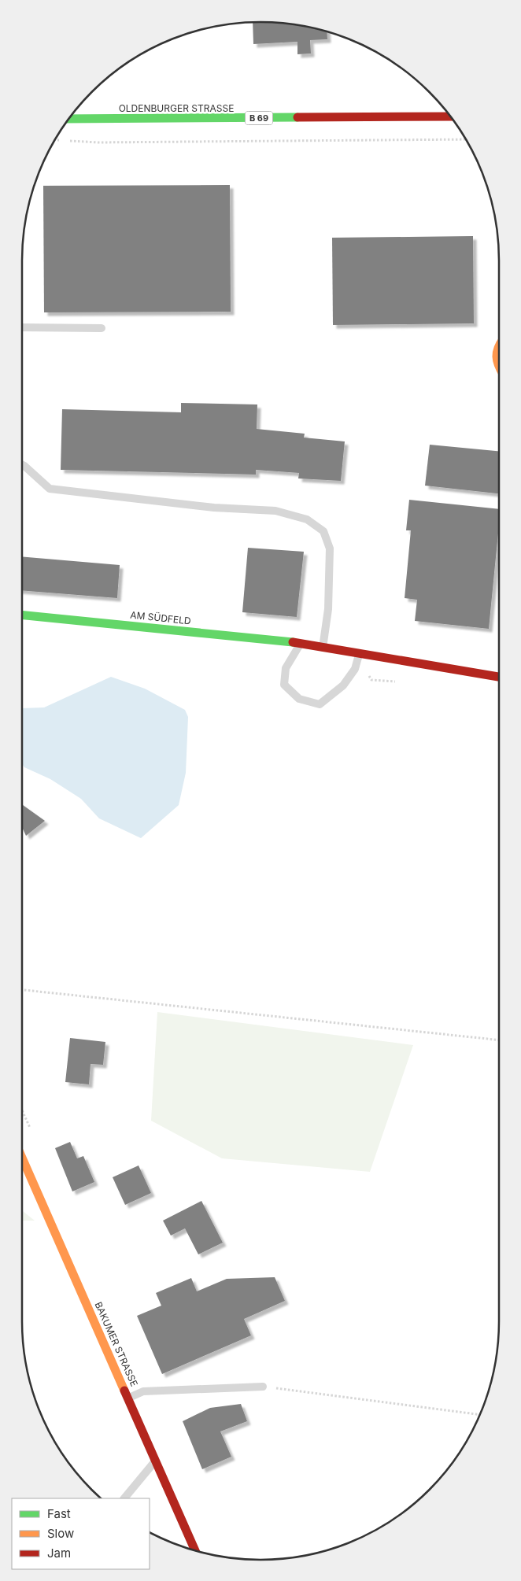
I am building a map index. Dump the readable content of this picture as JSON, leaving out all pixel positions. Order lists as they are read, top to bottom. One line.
{"streets":{"street":["OLDENBURGER STRASSE","B 69","AM SÜDFELD","BAKUMER STRASSE"]},"legend":["Fast","Slow","Jam"]}
